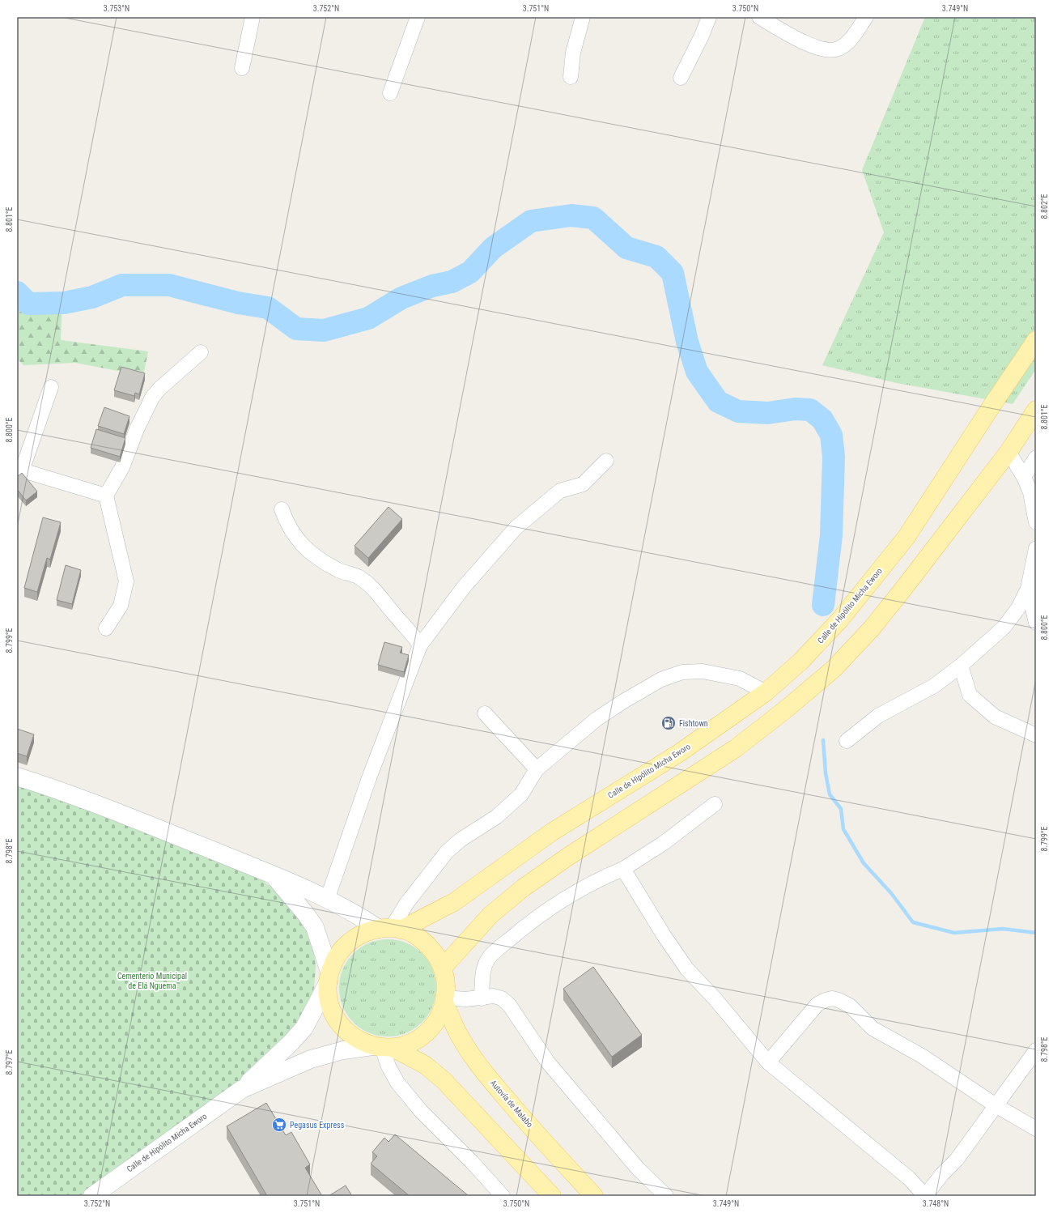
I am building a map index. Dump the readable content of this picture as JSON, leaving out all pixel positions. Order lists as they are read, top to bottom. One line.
{"streets":{"main road":["Calle de Hipólito Micha Eworo","Autovía de Malabo"]},"parks":["Cementerio Municipal de Elá Nguema"],"places":{"fuel station":["Fishtown"],"supermarket":["Pegasus Express"]},"coordinates":["3.753°N","3.752°N","3.751°N","3.750°N","3.749°N","8.802°E","8.801°E","8.800°E","8.799°E","8.798°E","8.797°E","3.748°N"]}
